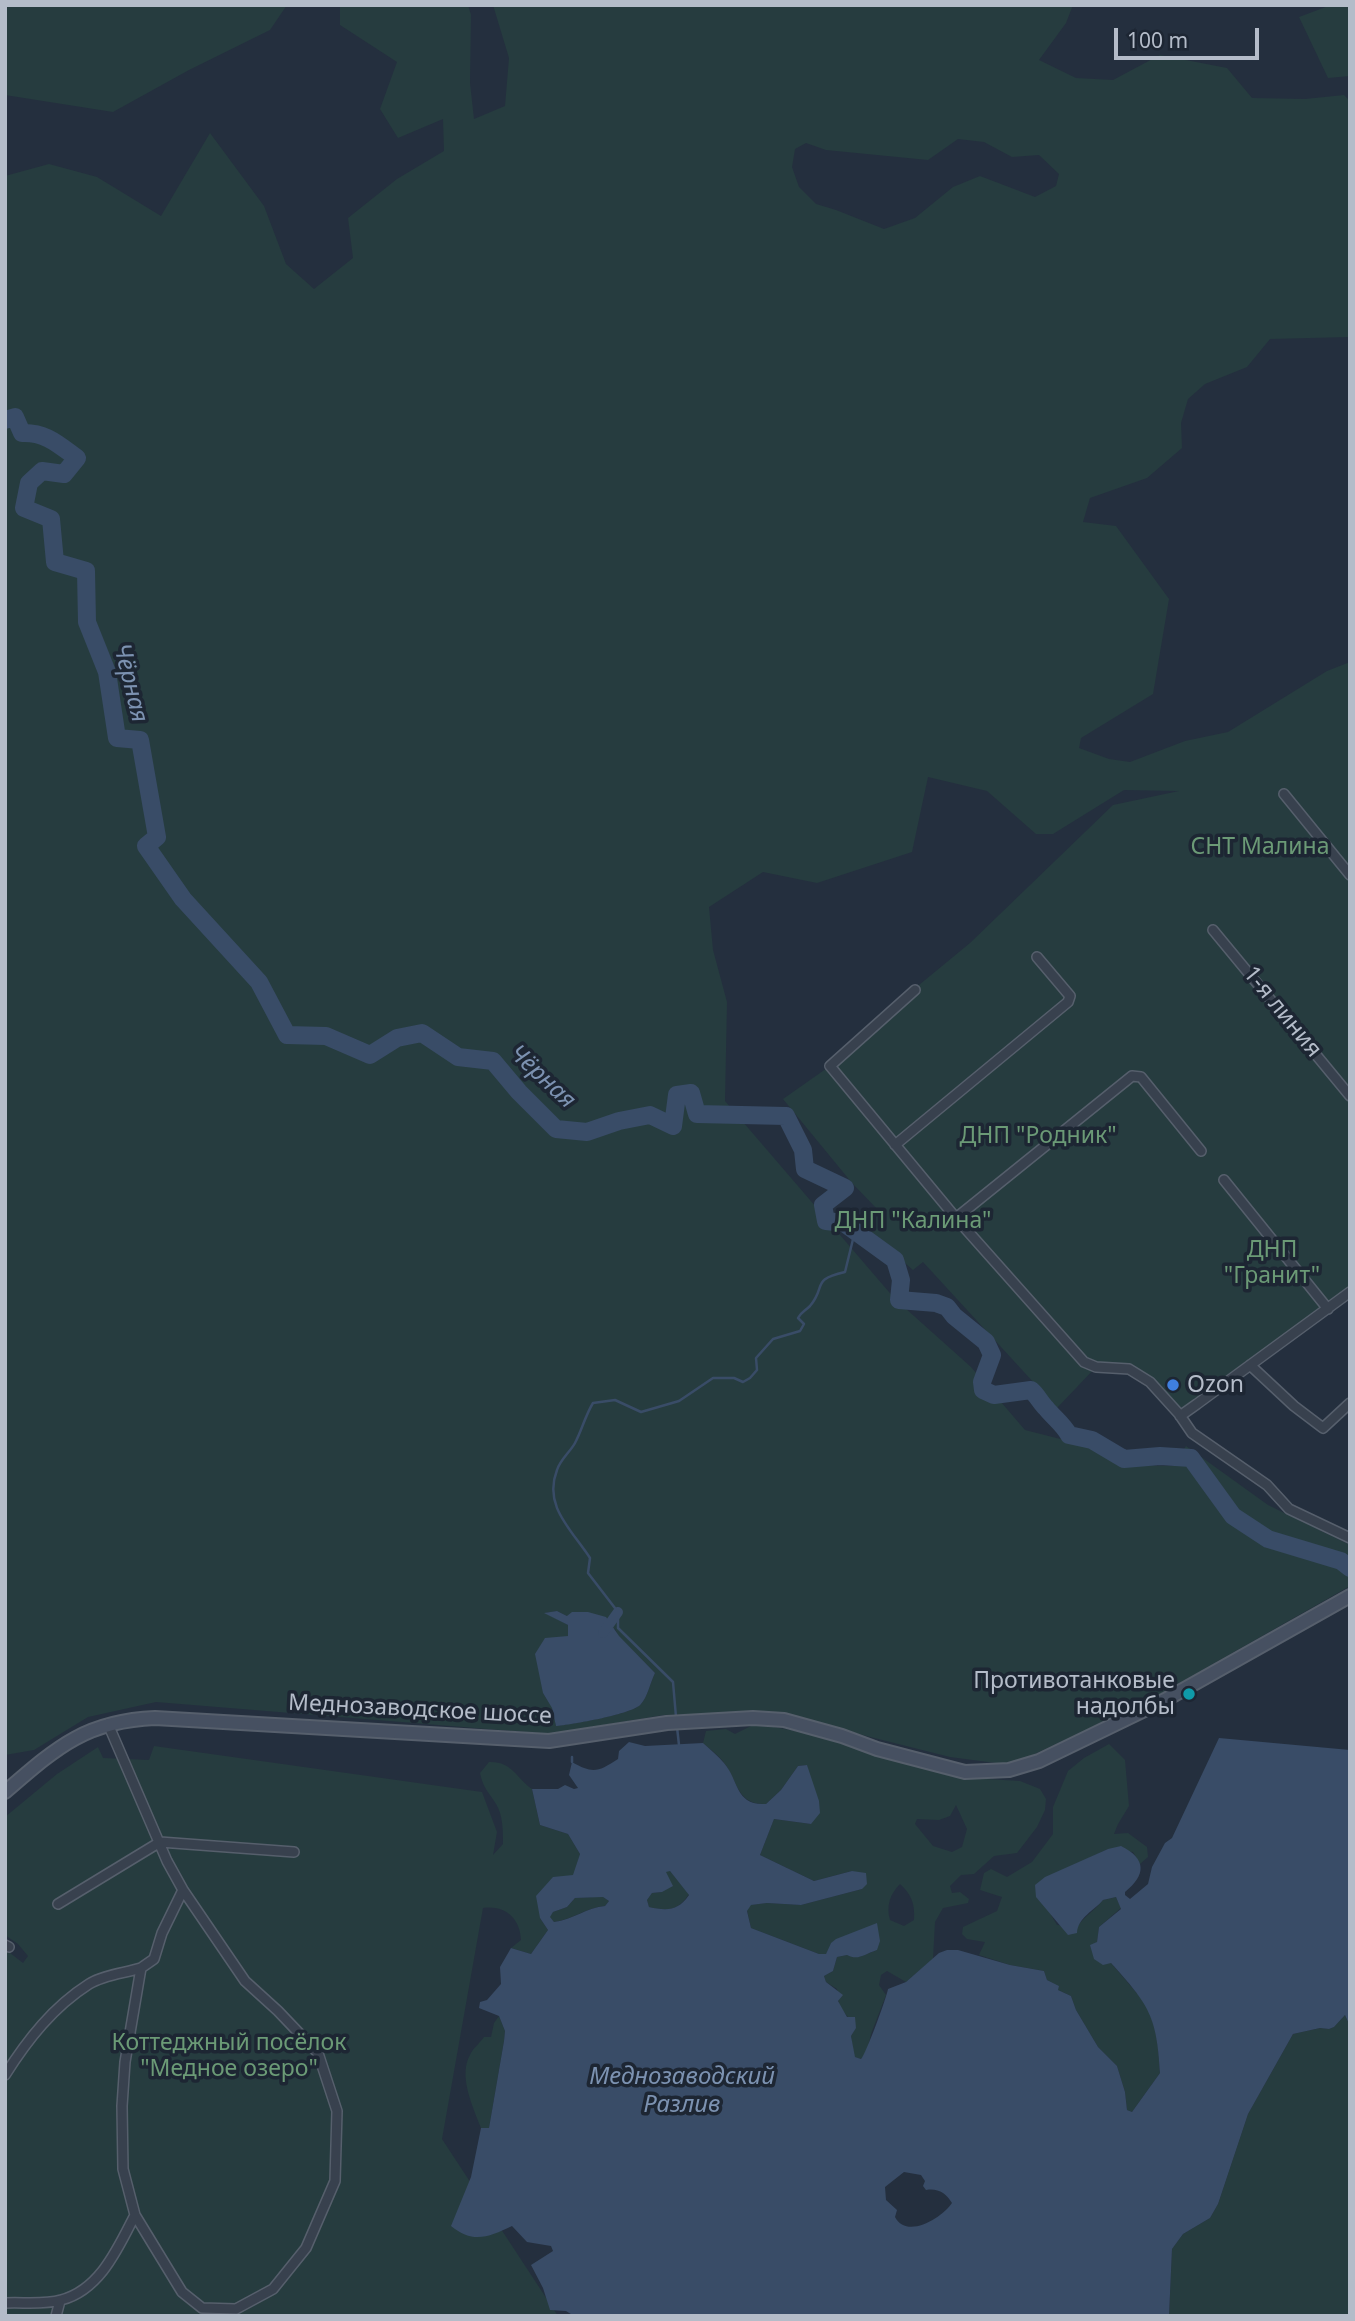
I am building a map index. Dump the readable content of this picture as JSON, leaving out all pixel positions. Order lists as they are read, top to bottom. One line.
{"streets":{"main road":["Меднозаводское шоссе"],"street":["1-я линия"]},"water":["Чёрная","Меднозаводский Разлив"],"parks":["СНТ Малина","ДНП \"Родник\"","ДНП \"Калина\"","ДНП \"Гранит\"","Коттеджный посёлок \"Медное озеро\""],"places":["Ozon","Противотанковые надолбы"],"scale_bar":"100 m"}
